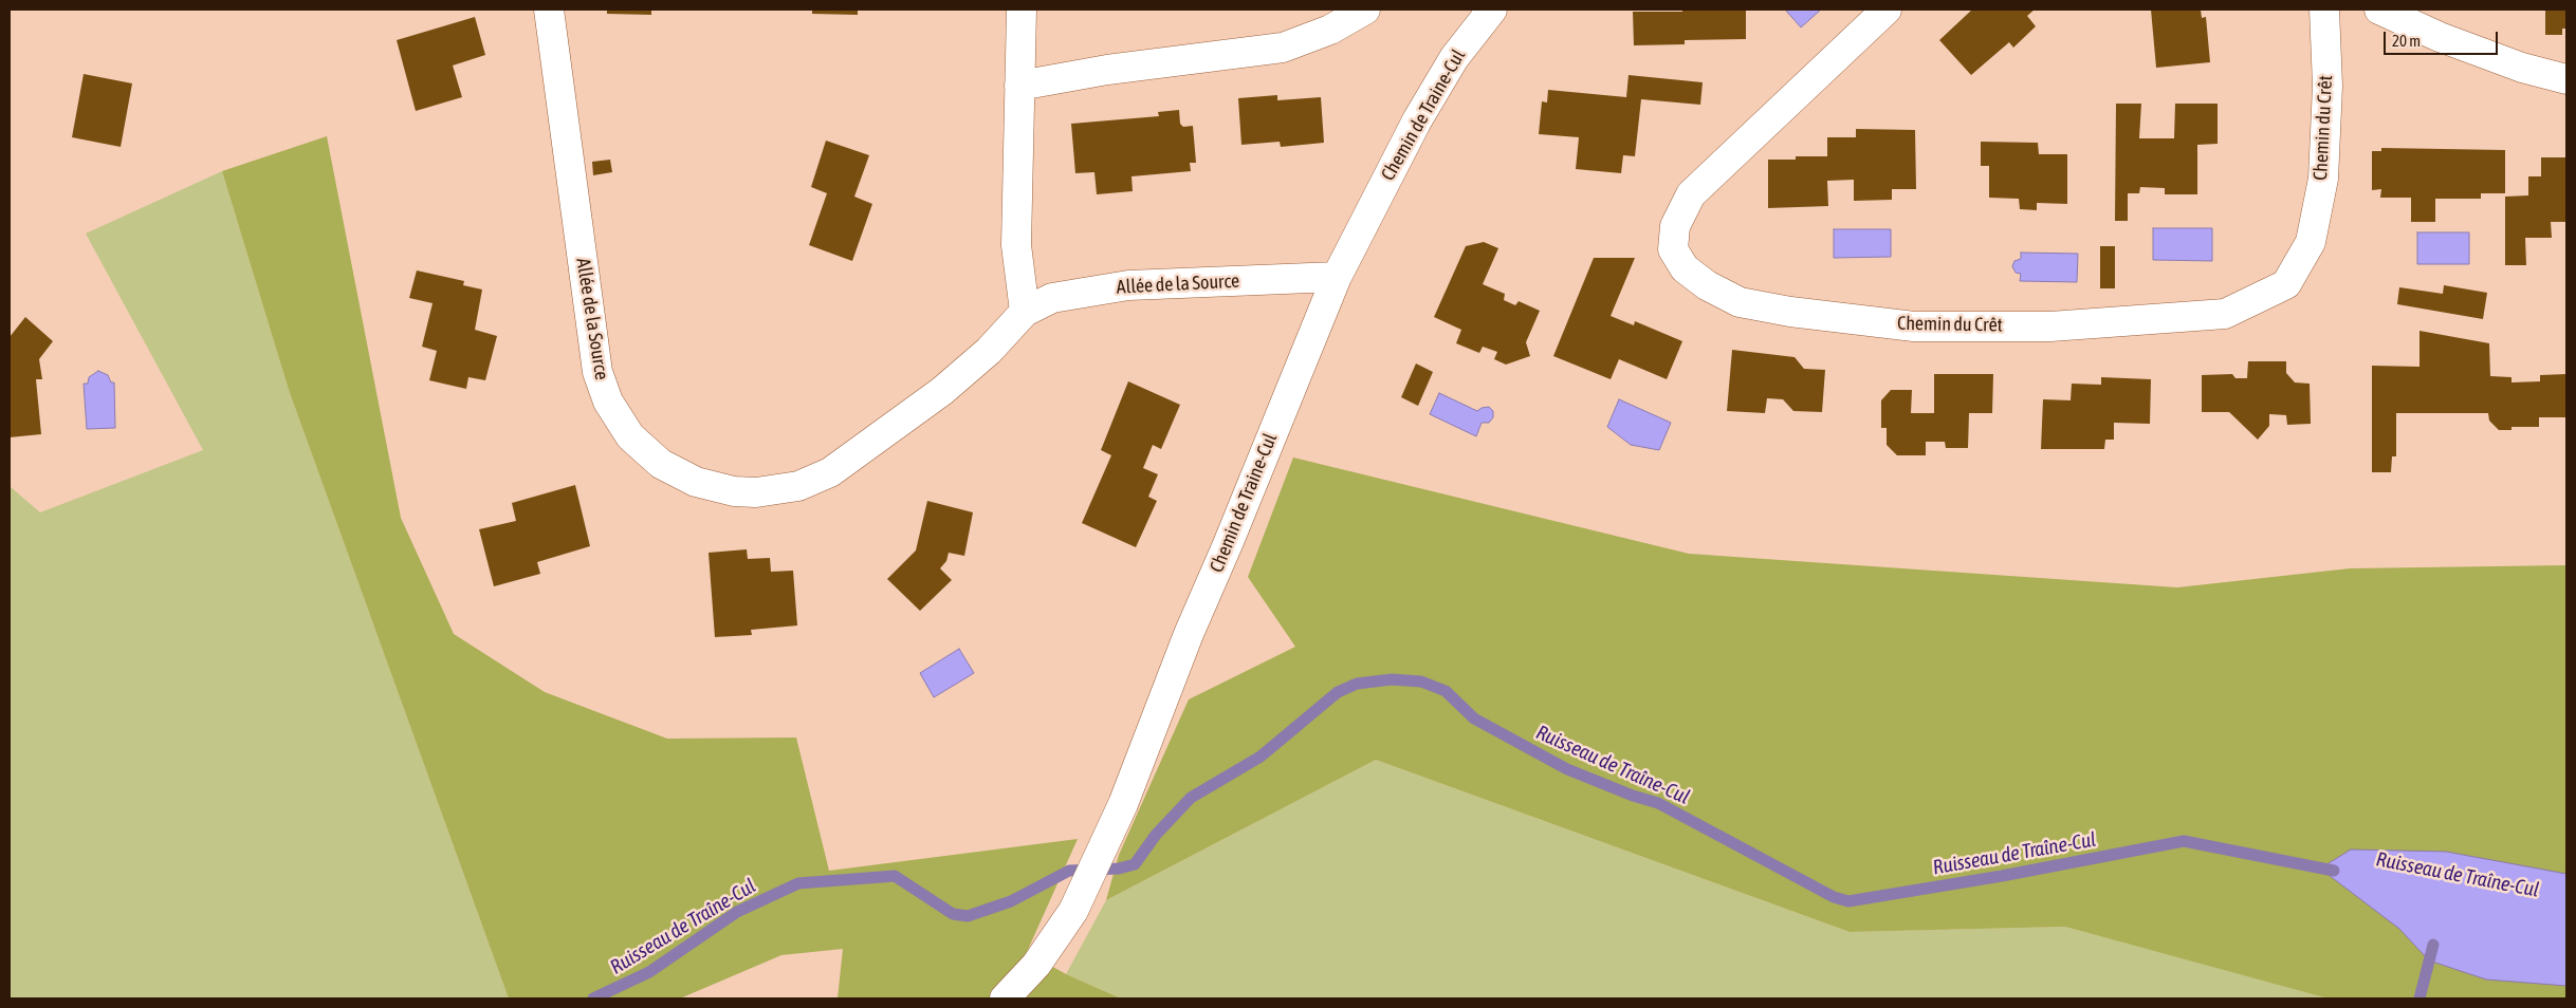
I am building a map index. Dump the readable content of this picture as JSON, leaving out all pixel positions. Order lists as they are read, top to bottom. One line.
{"streets":{"street":["Chemin de Traine-Cul","Chemin du Crêt","Allée de la Source"]},"crossings":[["Chemin de Traine-Cul","Allée de la Source"]],"water":["Ruisseau de Traîne-Cul"],"scale_bar":"20 m"}
